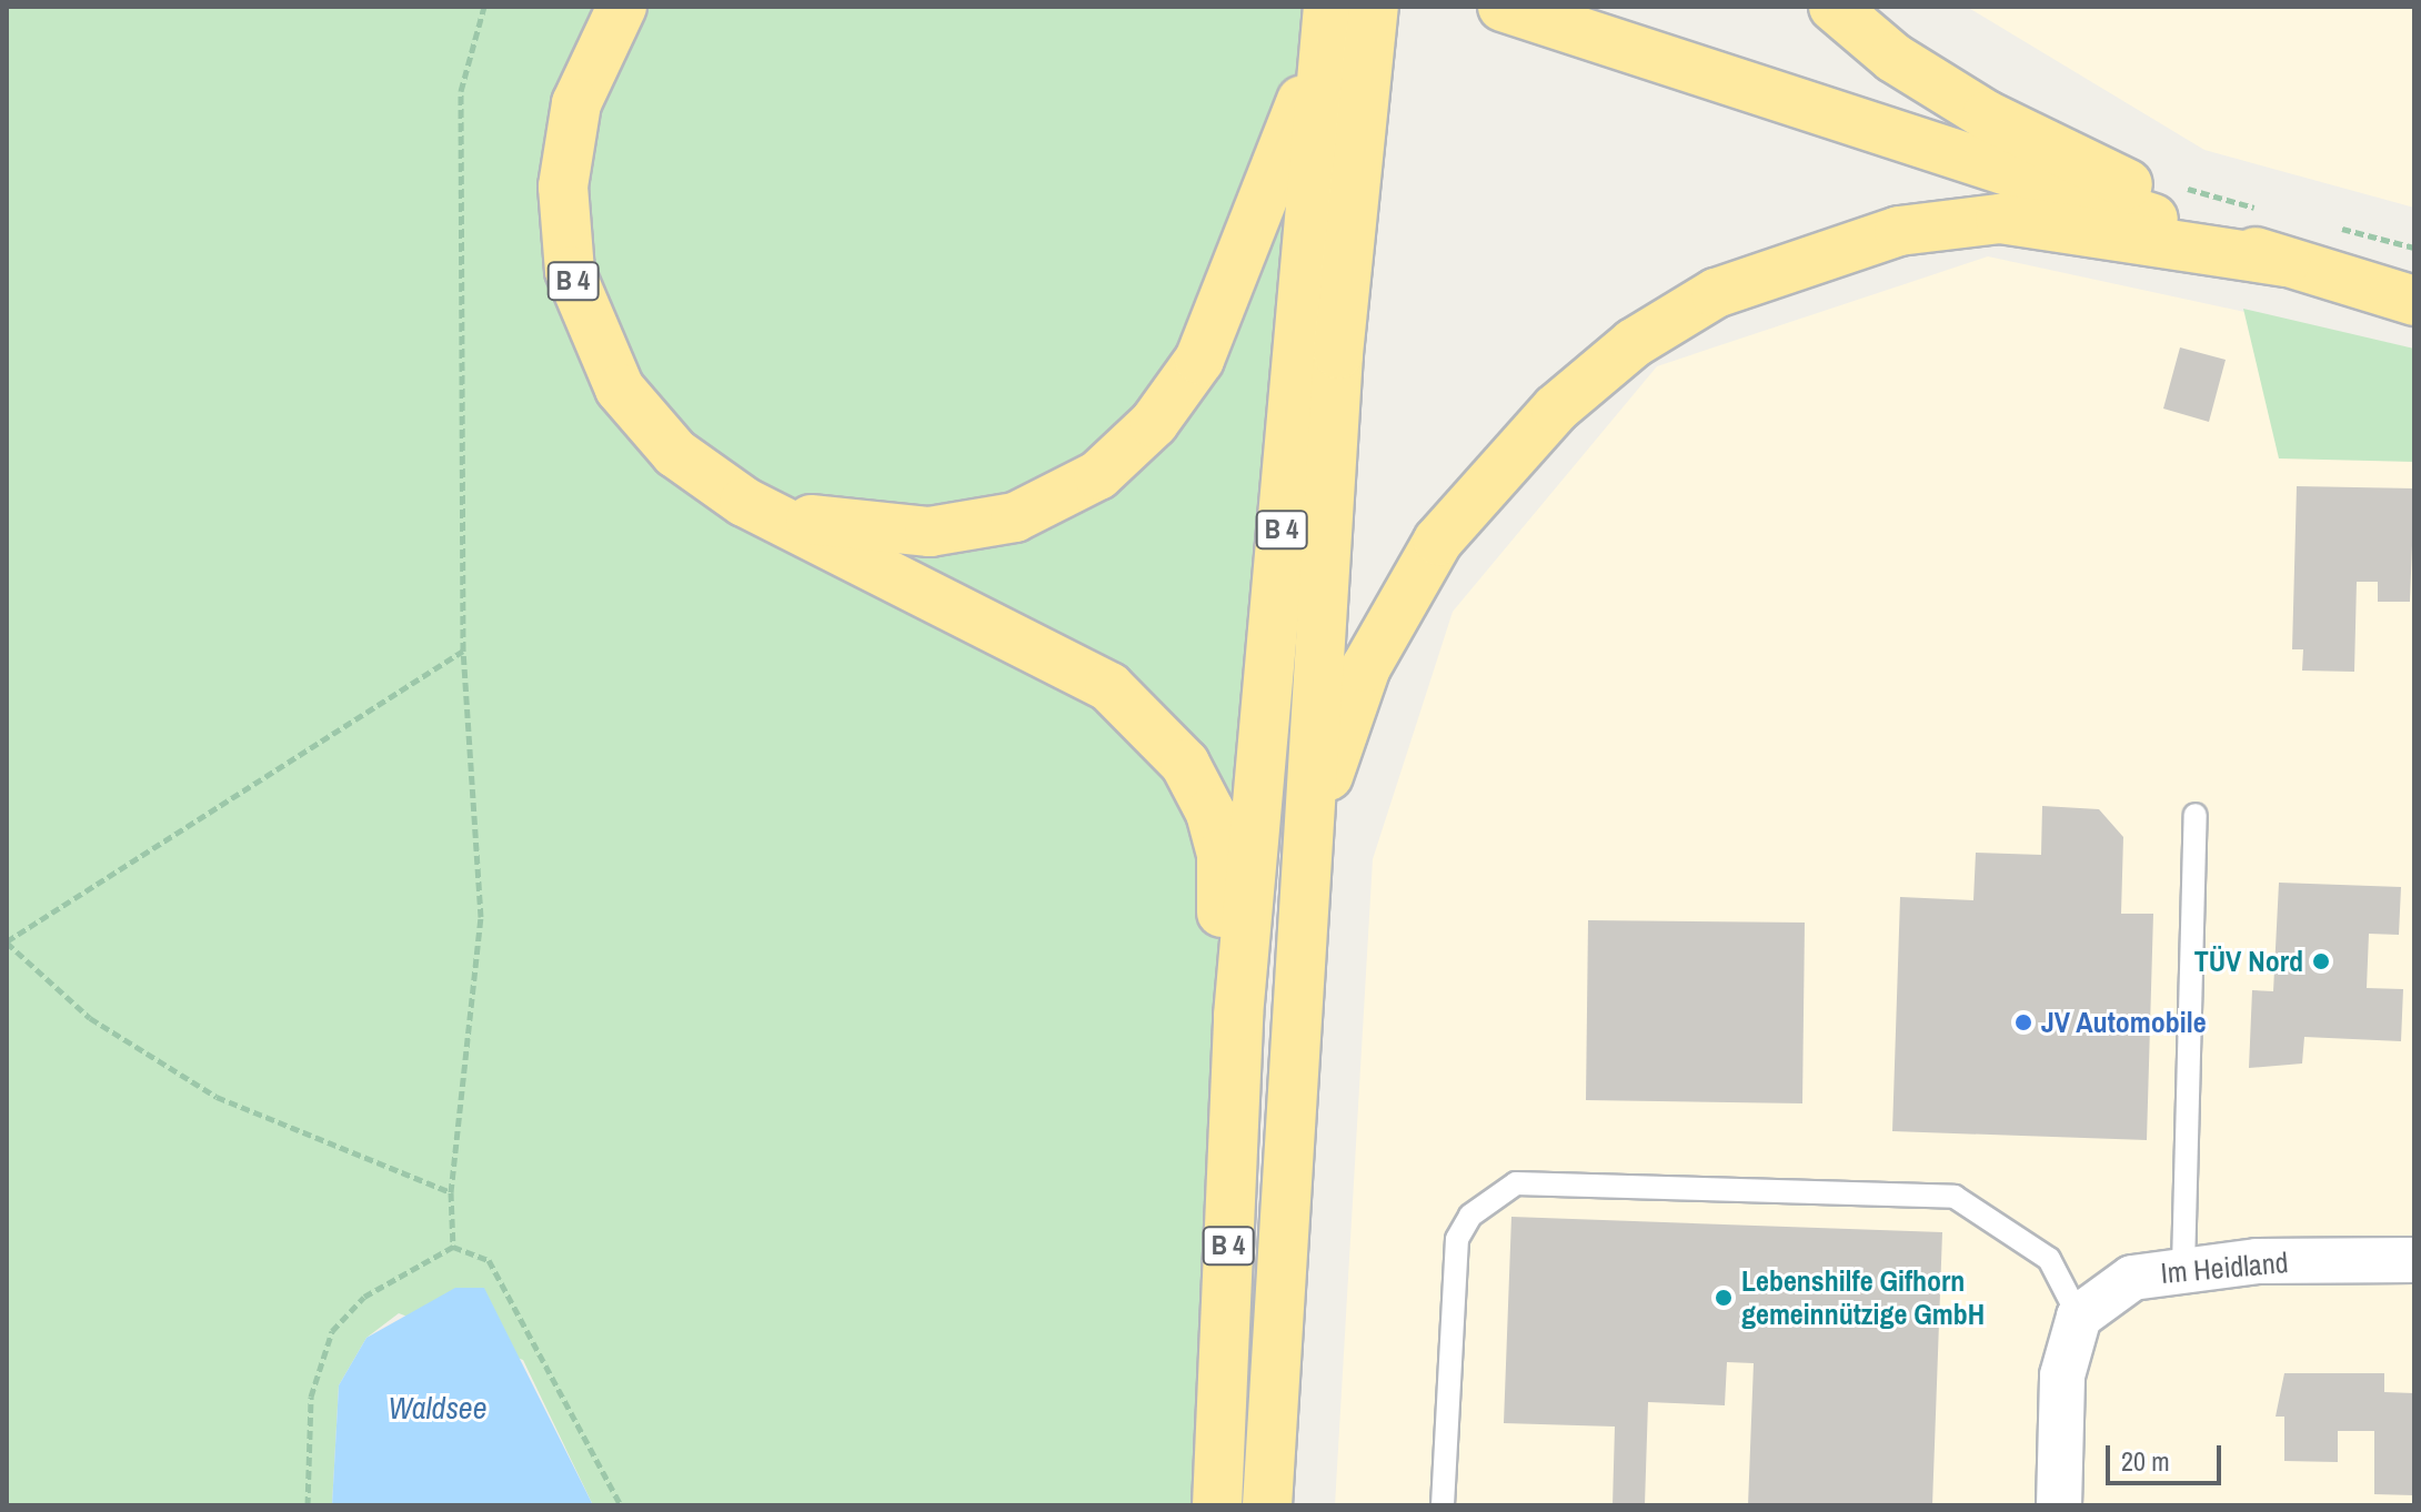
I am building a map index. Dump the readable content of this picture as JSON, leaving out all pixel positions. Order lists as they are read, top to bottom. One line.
{"streets":{"highway":["B 4"],"street":["Im Heidland"]},"water":["Waldsee"],"places":["TÜV Nord","JV Automobile","Lebenshilfe Gifhorn gemeinnützige GmbH"],"scale_bar":"20 m"}
